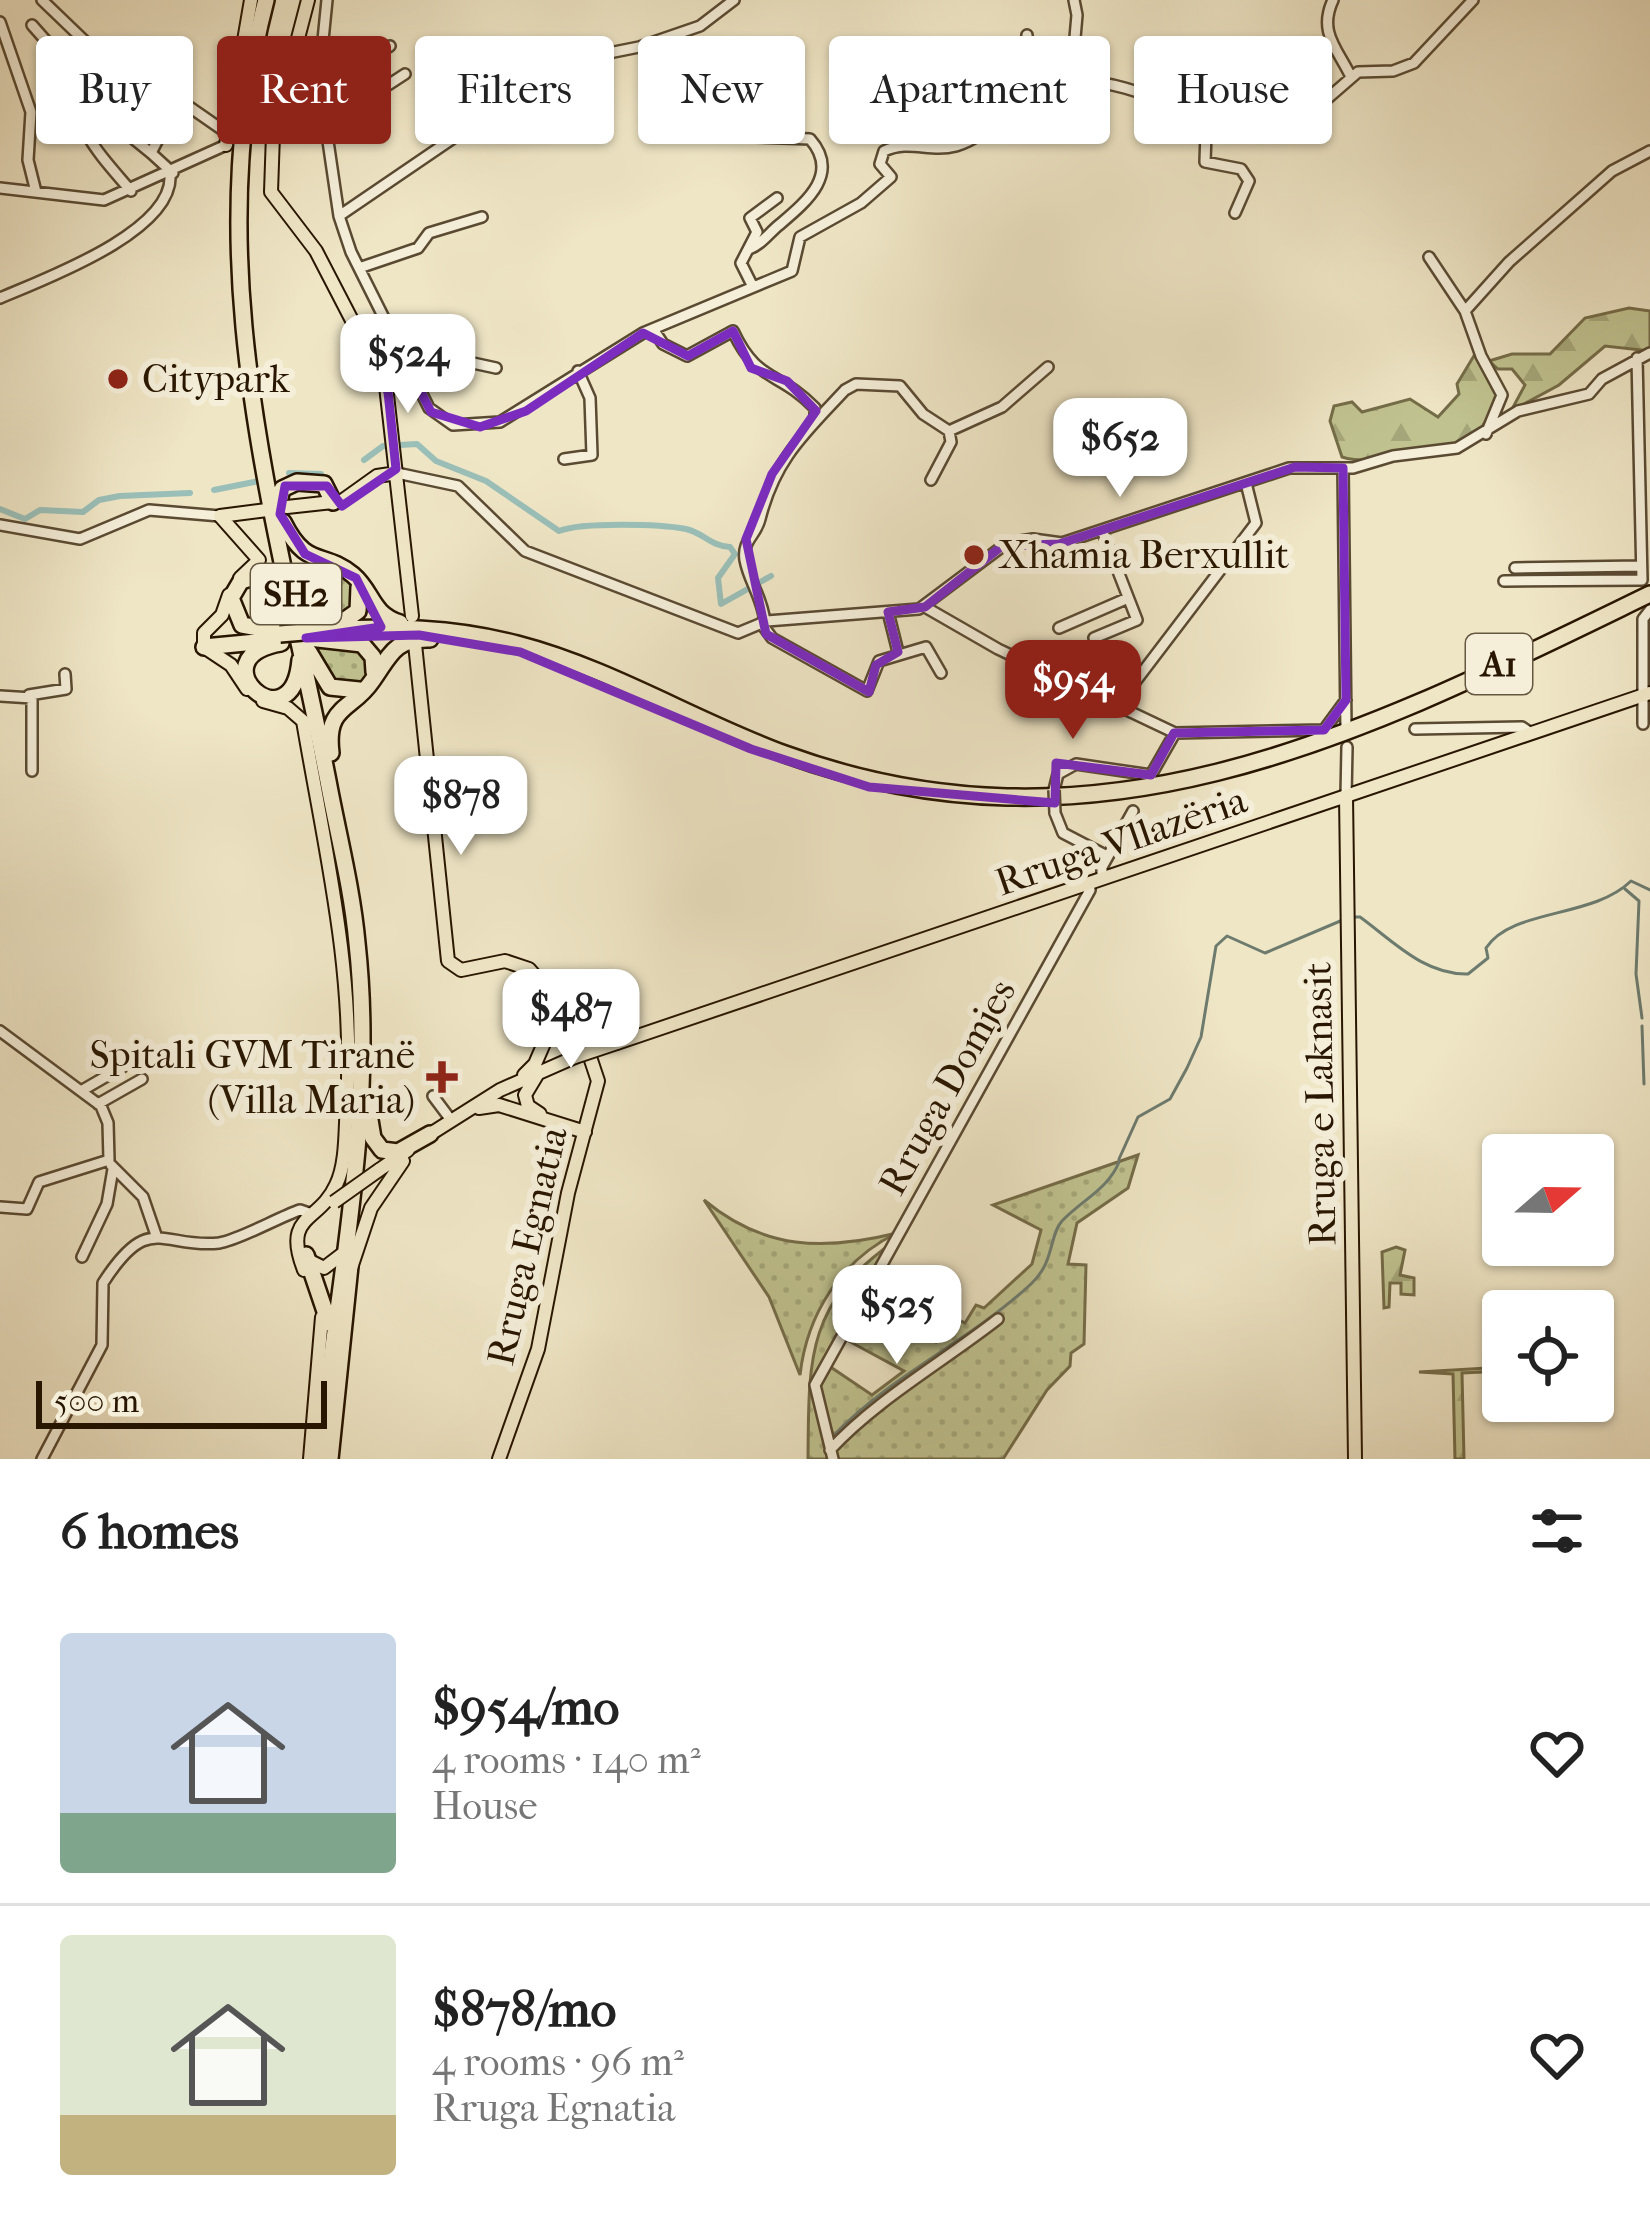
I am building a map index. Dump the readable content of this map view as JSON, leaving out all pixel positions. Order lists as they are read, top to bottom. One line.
{"streets":{"highway":["SH2","A1"],"main road":["Rruga Vllazëria","Rruga e Laknasit","Rruga Egnatia"],"street":["Rruga Domjes"]},"crossings":[["SH2","A1"],["Rruga Vllazëria","Rruga Domjes"],["Rruga Vllazëria","Rruga e Laknasit"]],"places":{"other":["Citypark","Xhamia Berxullit"],"health":["Spitali GVM Tiranë (Villa Maria)"]},"scale_bar":"500 m","north":"right","page":{"chip":["Buy","Rent","Filters","New","Apartment","House"],"price":["$524","$652","$954","$878","$487","$525"],"scale":"500 m","heading":"6 homes","list":[{"name":"$954/mo","note":"4 rooms · 140 m² · House"},{"name":"$878/mo","note":"4 rooms · 96 m² · Rruga Egnatia"}]}}
